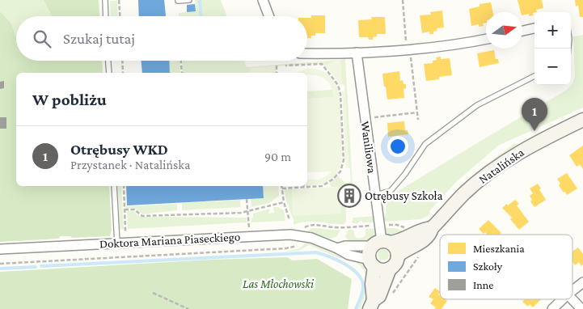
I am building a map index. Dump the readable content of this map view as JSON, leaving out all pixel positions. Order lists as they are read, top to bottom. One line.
{"streets":{"main road":["Natalińska"],"street":["Waniliowa","Doktora Mariana Piaseckiego"]},"crossings":[["Waniliowa","Natalińska"],["Waniliowa","Doktora Mariana Piaseckiego"],["Natalińska","Doktora Mariana Piaseckiego"]],"parks":["Las Młochowski"],"places":{"building":["Otrębusy Szkoła"]},"legend":["Mieszkania","Szkoły","Inne"],"north":"right","page":{"map_buttons":["+","−"],"search":"Szukaj tutaj","heading":"W pobliżu","pins":"1","list":[{"mark":"1","name":"Otrębusy WKD","note":"Przystanek · Natalińska","value":"90 m"}]}}
